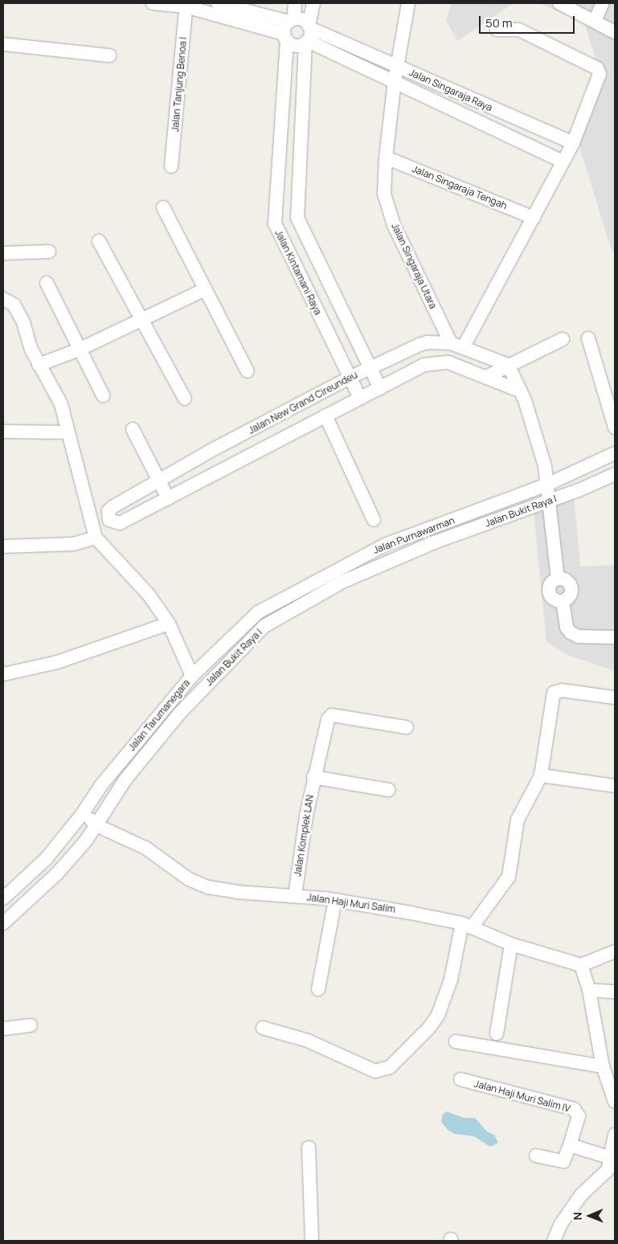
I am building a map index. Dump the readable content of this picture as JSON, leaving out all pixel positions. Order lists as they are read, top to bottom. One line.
{"streets":{"street":["Jalan Tanjung Benoa I","Jalan Singaraja Raya","Jalan Singaraja Tengah","Jalan Singaraja Utara","Jalan Kintamani Raya","Jalan New Grand Cireundeu","Jalan Bukit Raya I","Jalan Purnawarman","Jalan Tarumanegara","Jalan Komplek LAN","Jalan Haji Muri Salim","Jalan Haji Muri Salim IV"]},"crossings":[["Jalan Singaraja Raya","Jalan Singaraja Utara"],["Jalan Singaraja Tengah","Jalan Singaraja Utara"],["Jalan Singaraja Utara","Jalan New Grand Cireundeu"],["Jalan Kintamani Raya","Jalan New Grand Cireundeu"],["Jalan Bukit Raya I","Jalan Tarumanegara"],["Jalan Bukit Raya I","Jalan Haji Muri Salim"],["Jalan Purnawarman","Jalan Tarumanegara"],["Jalan Tarumanegara","Jalan Haji Muri Salim"],["Jalan Komplek LAN","Jalan Haji Muri Salim"]],"scale_bar":"50 m","north":"left"}
